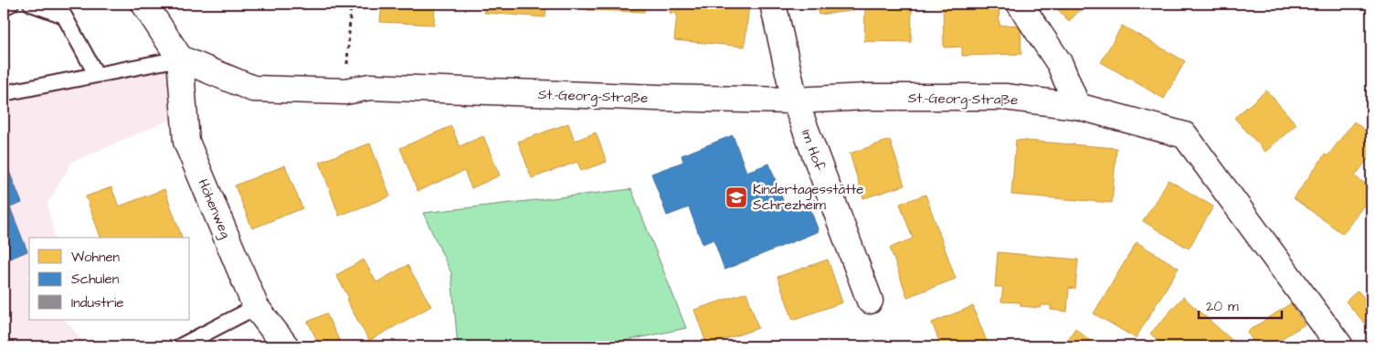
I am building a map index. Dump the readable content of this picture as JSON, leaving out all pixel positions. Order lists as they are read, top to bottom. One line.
{"streets":{"street":["St.-Georg-Straße","Im Hof","Höhenweg"]},"crossings":[["St.-Georg-Straße","Im Hof"],["St.-Georg-Straße","Höhenweg"]],"places":{"school or university":["Kindertagesstätte Schrezheim"]},"legend":["Wohnen","Schulen","Industrie"],"scale_bar":"20 m"}
